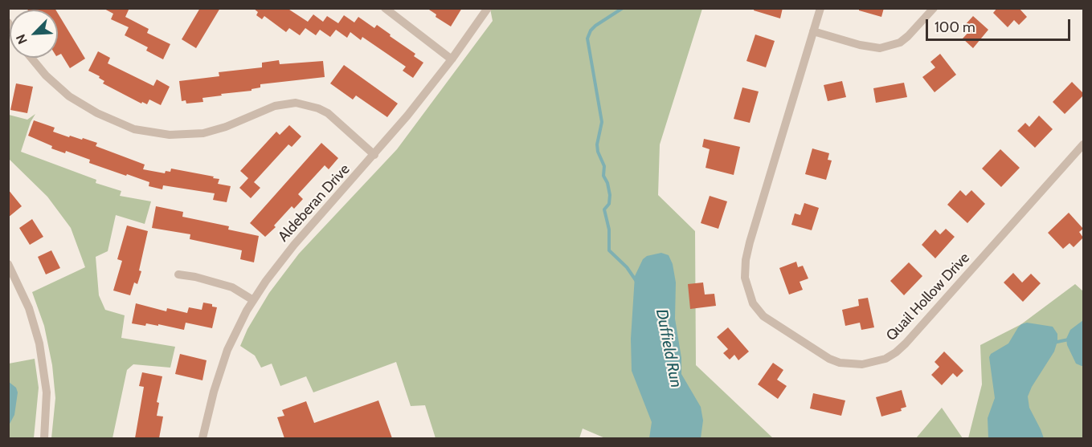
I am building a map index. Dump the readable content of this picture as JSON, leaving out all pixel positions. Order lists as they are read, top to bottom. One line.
{"streets":{"street":["Aldeberan Drive","Quail Hollow Drive"]},"water":["Duffield Run"],"scale_bar":"100 m","north":"bottom left"}
